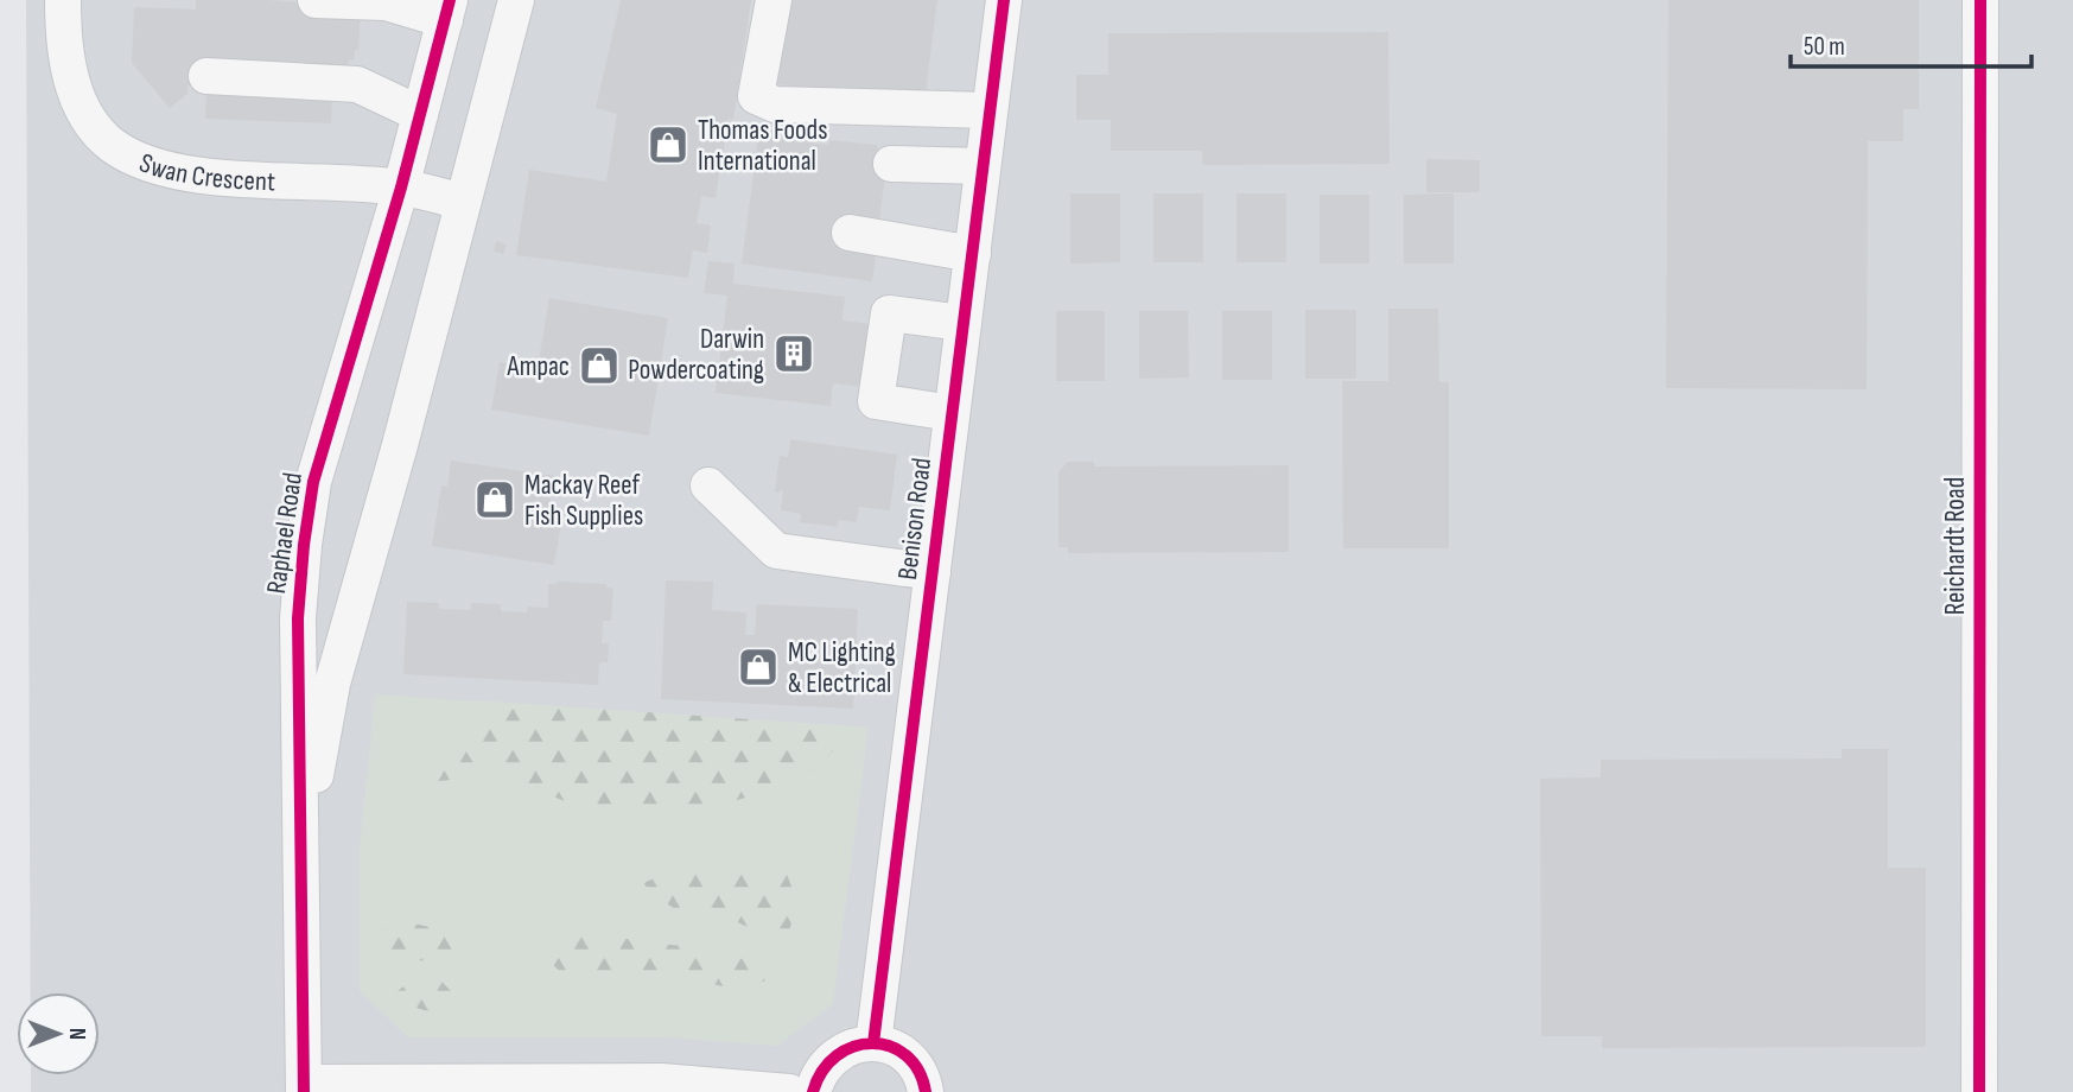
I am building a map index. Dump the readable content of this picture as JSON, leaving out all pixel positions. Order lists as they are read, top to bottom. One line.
{"streets":{"street":["Swan Crescent","Benison Road","Raphael Road","Reichardt Road"]},"crossings":[["Swan Crescent","Raphael Road"]],"places":{"shop":["Thomas Foods International","Ampac","Mackay Reef Fish Supplies","MC Lighting & Electrical"],"building":["Darwin Powdercoating"]},"scale_bar":"50 m","north":"right"}
